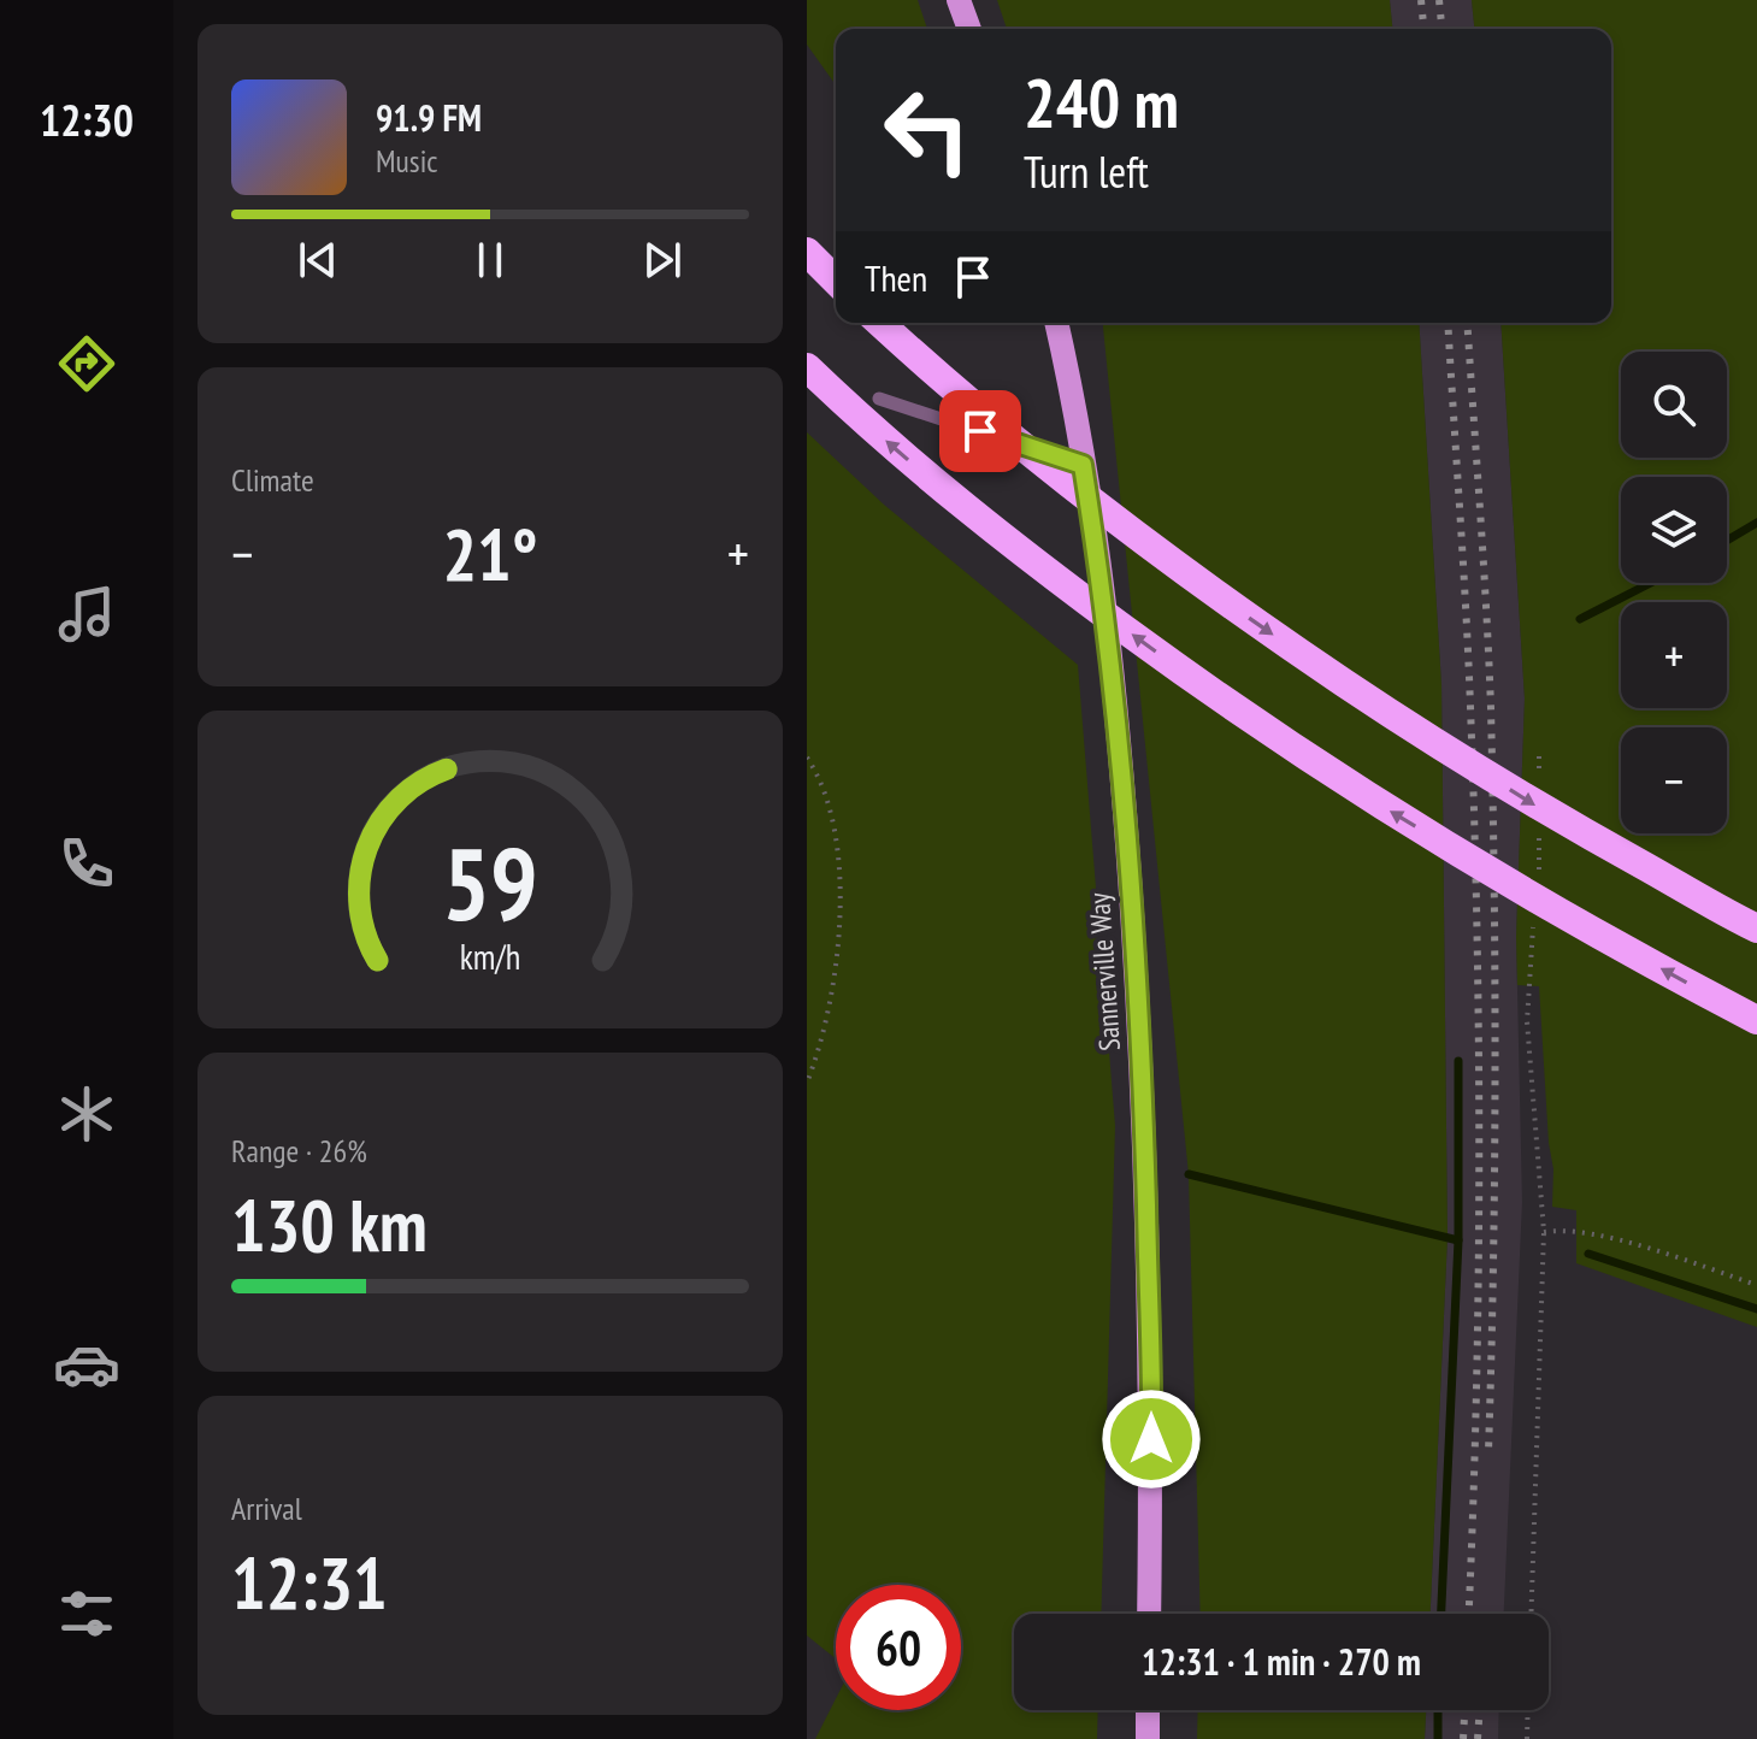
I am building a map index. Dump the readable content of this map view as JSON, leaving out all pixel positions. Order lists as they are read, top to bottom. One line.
{"streets":{"main road":["Sannerville Way"]},"page":{"tabs":"12:30","turn":["240 m","Turn left"],"song":["91.9 FM","Music"],"then":"Then","map_buttons":["+","−"],"tile":["Climate",["Range · 26%","130 km"],["Arrival","12:31"]],"heat":["−","21°","+"],"limit":"60","trip":"12:31 · 1 min · 270 m","gauge":["59","km/h"]}}
